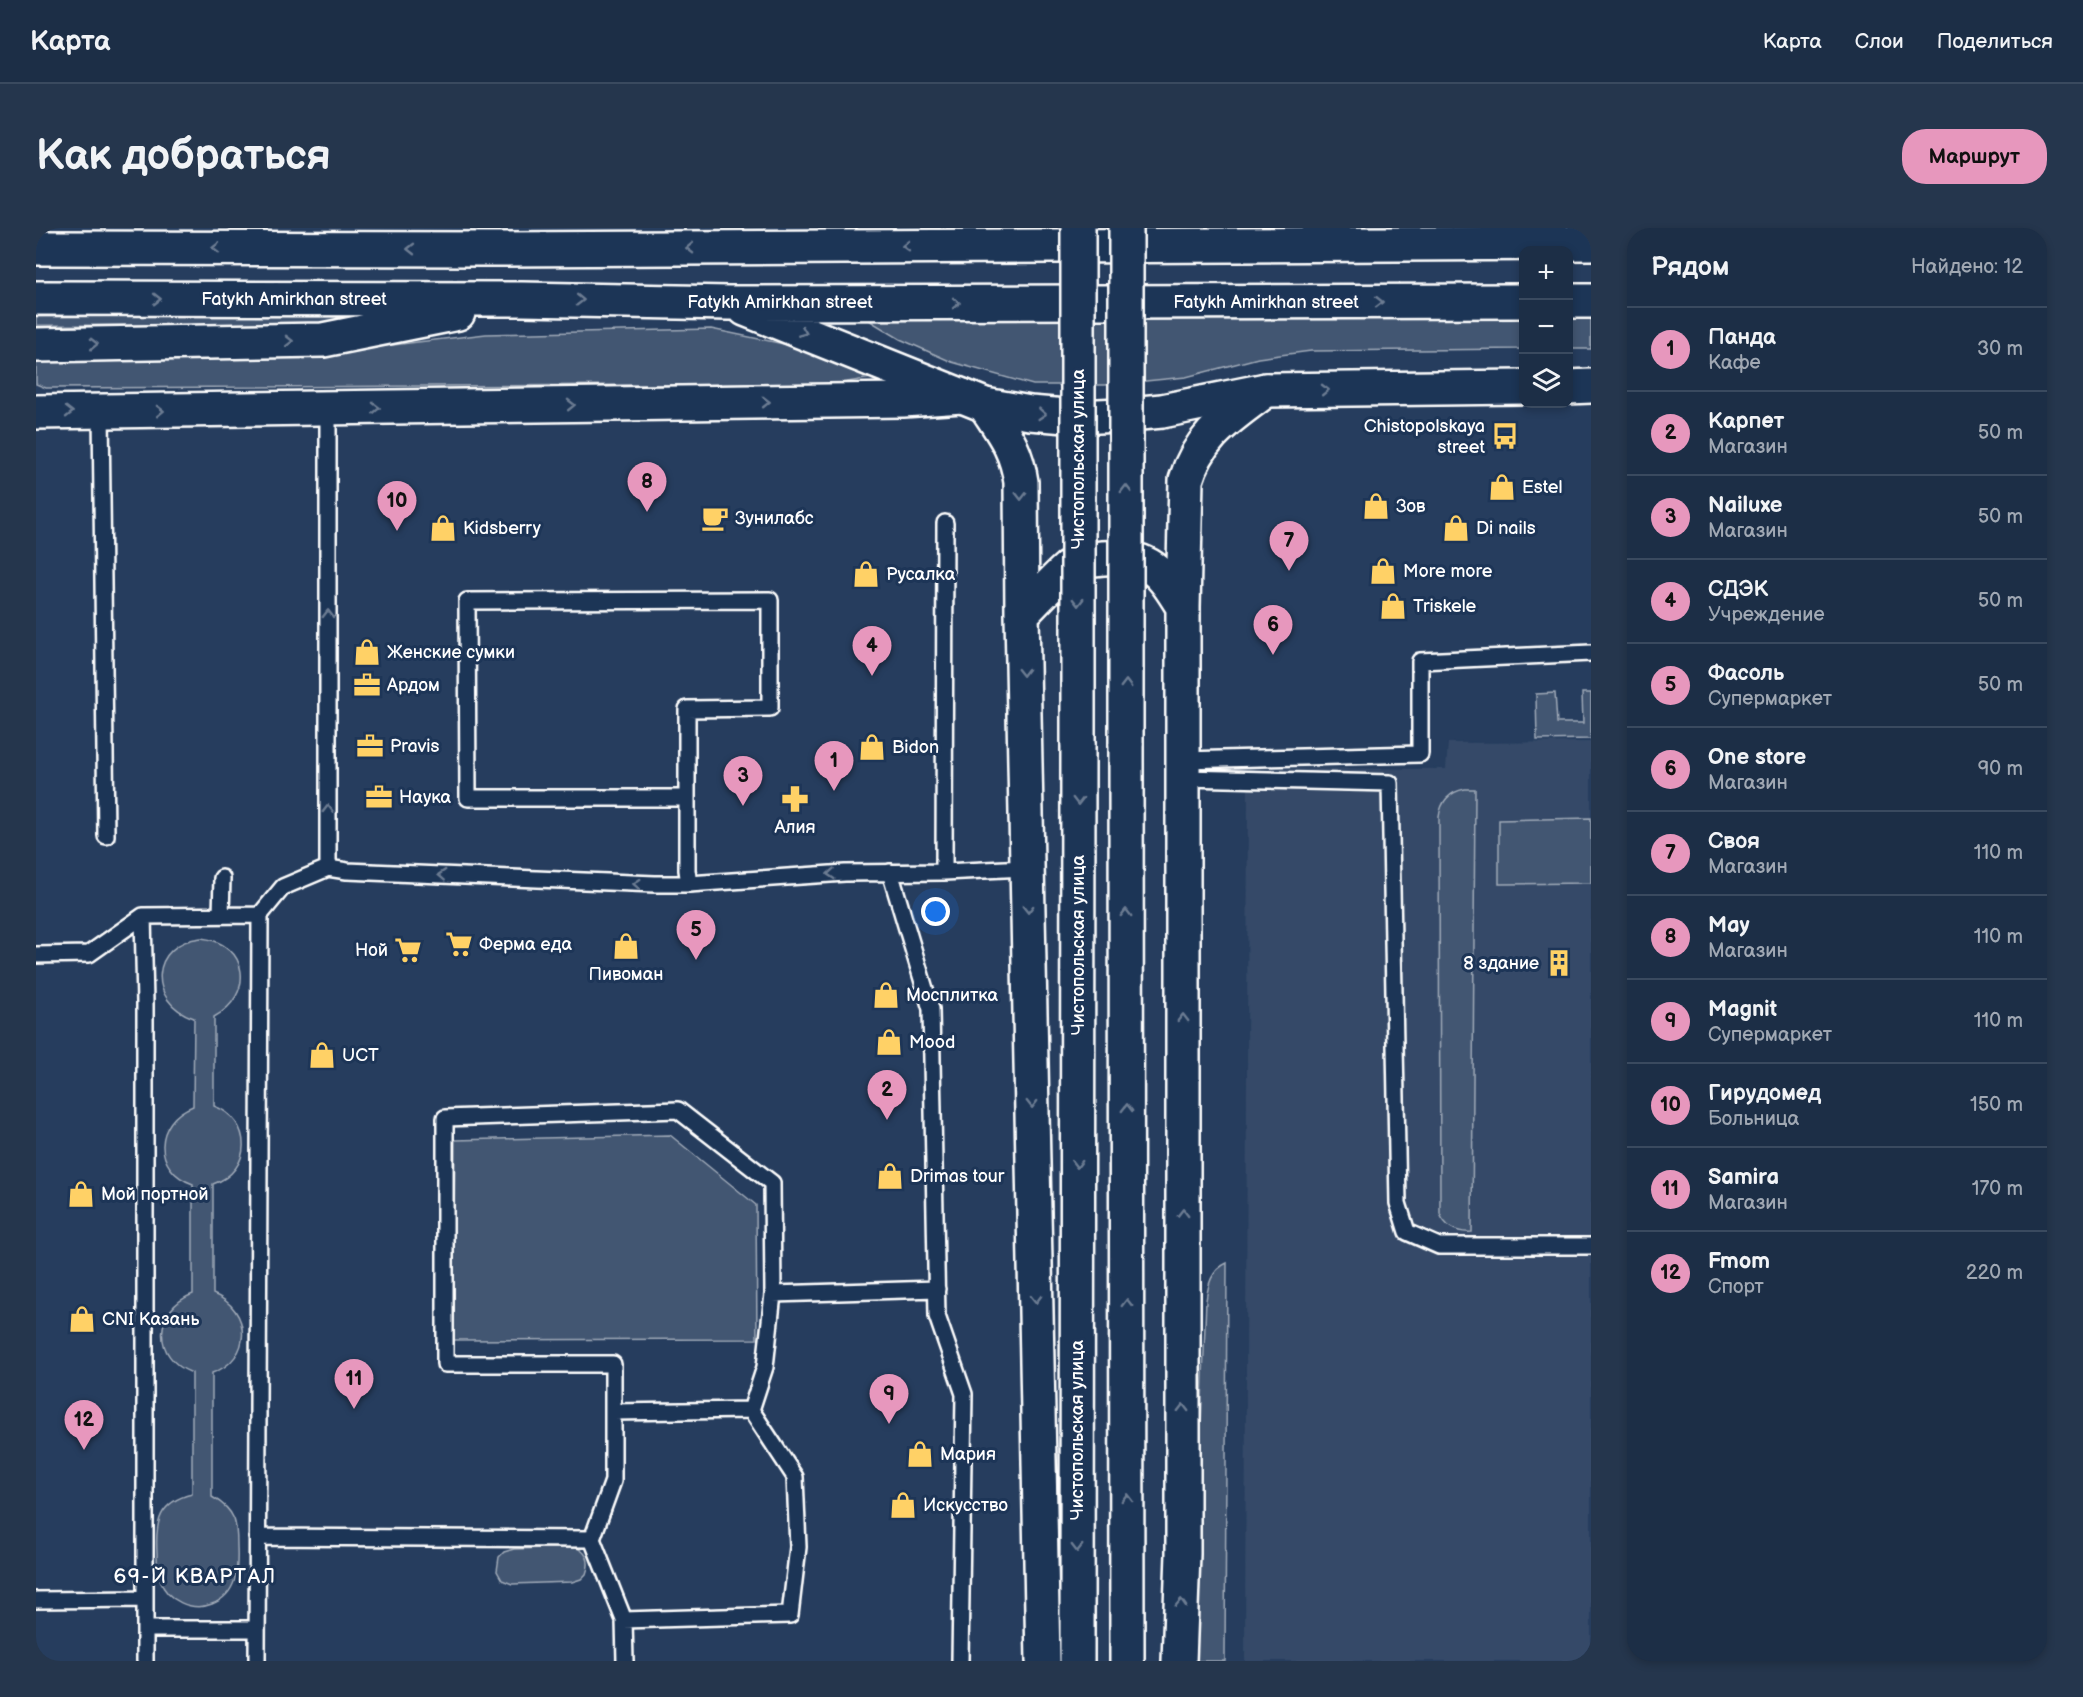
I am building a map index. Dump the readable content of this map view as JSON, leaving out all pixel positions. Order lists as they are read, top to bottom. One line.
{"streets":{"main road":["Fatykh Amirkhan street","Чистопольская улица"]},"districts":["69-Й КВАРТАЛ"],"places":{"bus stop":["Chistopolskaya street"],"shop":["Estel","Зов","Kidsberry","Di nails","More more","Русалка","Triskele","Женские сумки","Bidon","Пивоман","Мосплитка","Mood","UCT","Drimas tour","Мой портной","CNI Казань","Мария","Искусство"],"cafe":["Зунилабс"],"office":["Ардом","Pravis","Наука"],"pharmacy":["Алия"],"supermarket":["Ферма еда","Ной"],"building":["8 здание"]},"page":{"header":"Карта","nav":["Карта","Слои","Поделиться"],"buttons":"Маршрут","title":"Как добраться","heading":["Рядом","Найдено: 12"],"map_buttons":["+","−"],"list":[{"mark":"1","name":"Панда","note":"Кафе","value":"30 m"},{"mark":"2","name":"Карпет","note":"Магазин","value":"50 m"},{"mark":"3","name":"Nailuxe","note":"Магазин","value":"50 m"},{"mark":"4","name":"СДЭК","note":"Учреждение","value":"50 m"},{"mark":"5","name":"Фасоль","note":"Супермаркет","value":"50 m"},{"mark":"6","name":"One store","note":"Магазин","value":"90 m"},{"mark":"7","name":"Своя","note":"Магазин","value":"110 m"},{"mark":"8","name":"May","note":"Магазин","value":"110 m"},{"mark":"9","name":"Magnit","note":"Супермаркет","value":"110 m"},{"mark":"10","name":"Гирудомед","note":"Больница","value":"150 m"},{"mark":"11","name":"Samira","note":"Магазин","value":"170 m"},{"mark":"12","name":"Fmom","note":"Спорт","value":"220 m"}],"pins":["8","10","7","6","4","1","3","5","2","11","9","12"]}}
